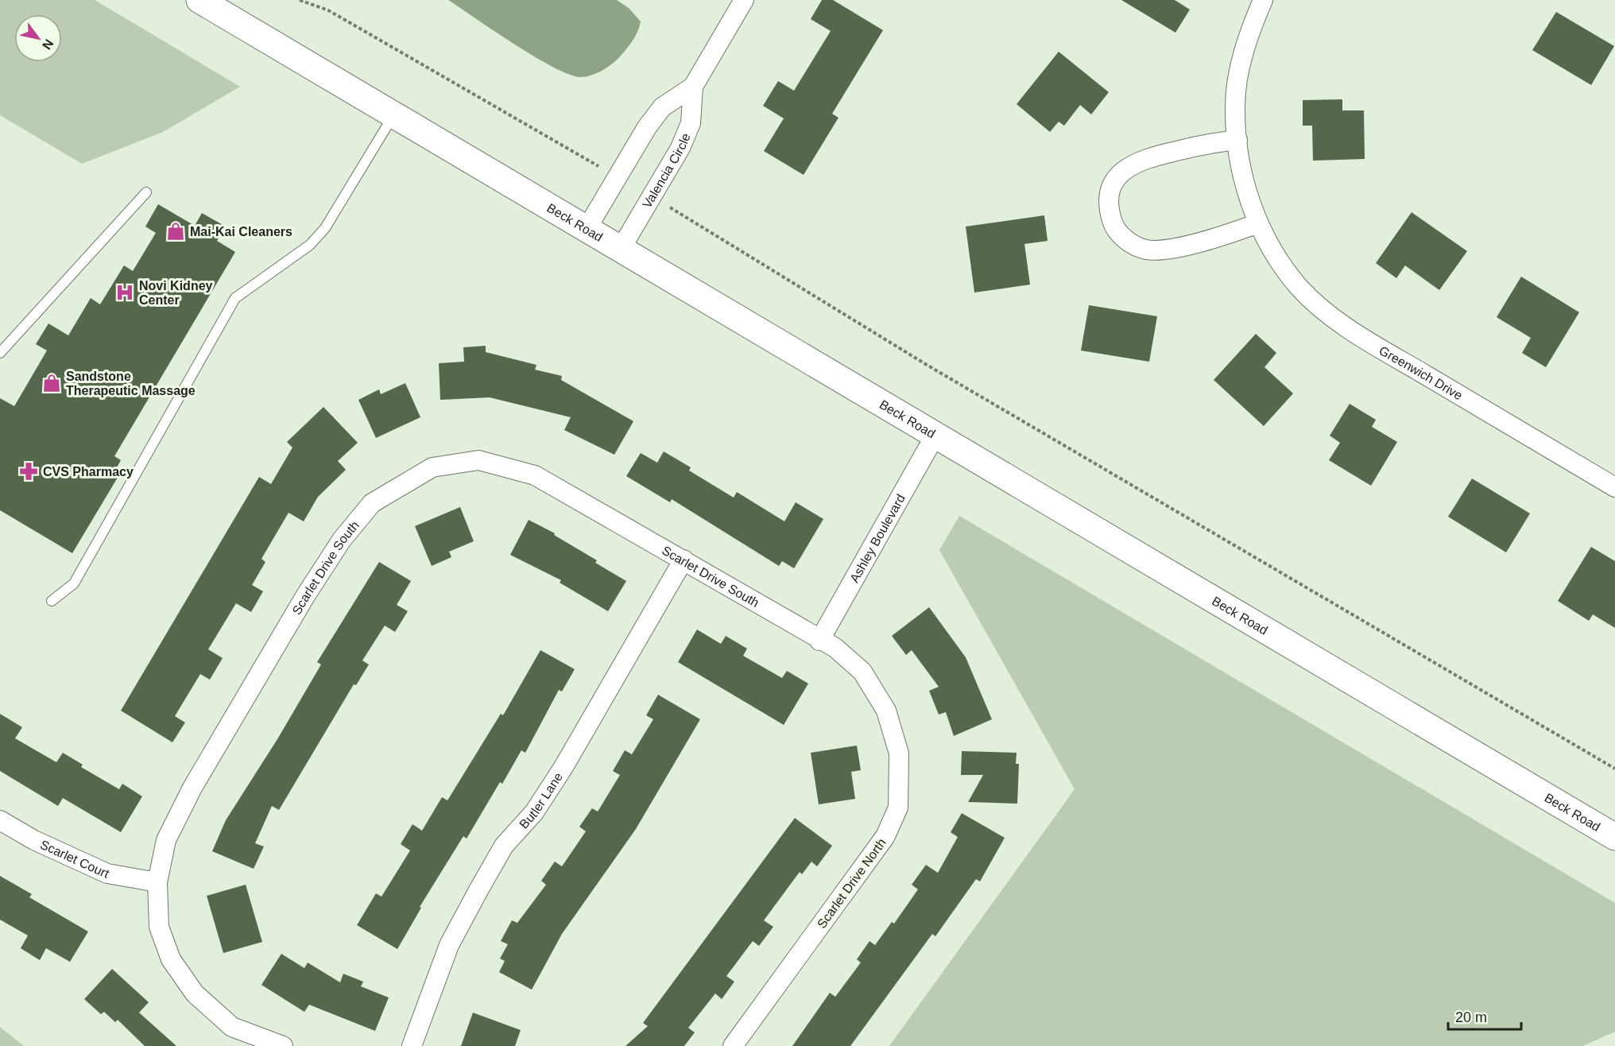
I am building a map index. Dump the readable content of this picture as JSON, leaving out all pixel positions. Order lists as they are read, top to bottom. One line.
{"streets":{"main road":["Beck Road"],"street":["Valencia Circle","Greenwich Drive","Ashley Boulevard","Scarlet Drive South","Butler Lane","Scarlet Court","Scarlet Drive North"]},"crossings":[["Valencia Circle","Beck Road"],["Beck Road","Ashley Boulevard"],["Ashley Boulevard","Scarlet Drive South"],["Ashley Boulevard","Scarlet Drive North"],["Scarlet Drive South","Butler Lane"],["Scarlet Drive South","Scarlet Court"],["Scarlet Drive South","Scarlet Drive North"]],"places":{"shop":["Mai-Kai Cleaners","Sandstone Therapeutic Massage"],"hospital":["Novi Kidney Center"],"pharmacy":["CVS Pharmacy"]},"scale_bar":"20 m","north":"bottom right"}
